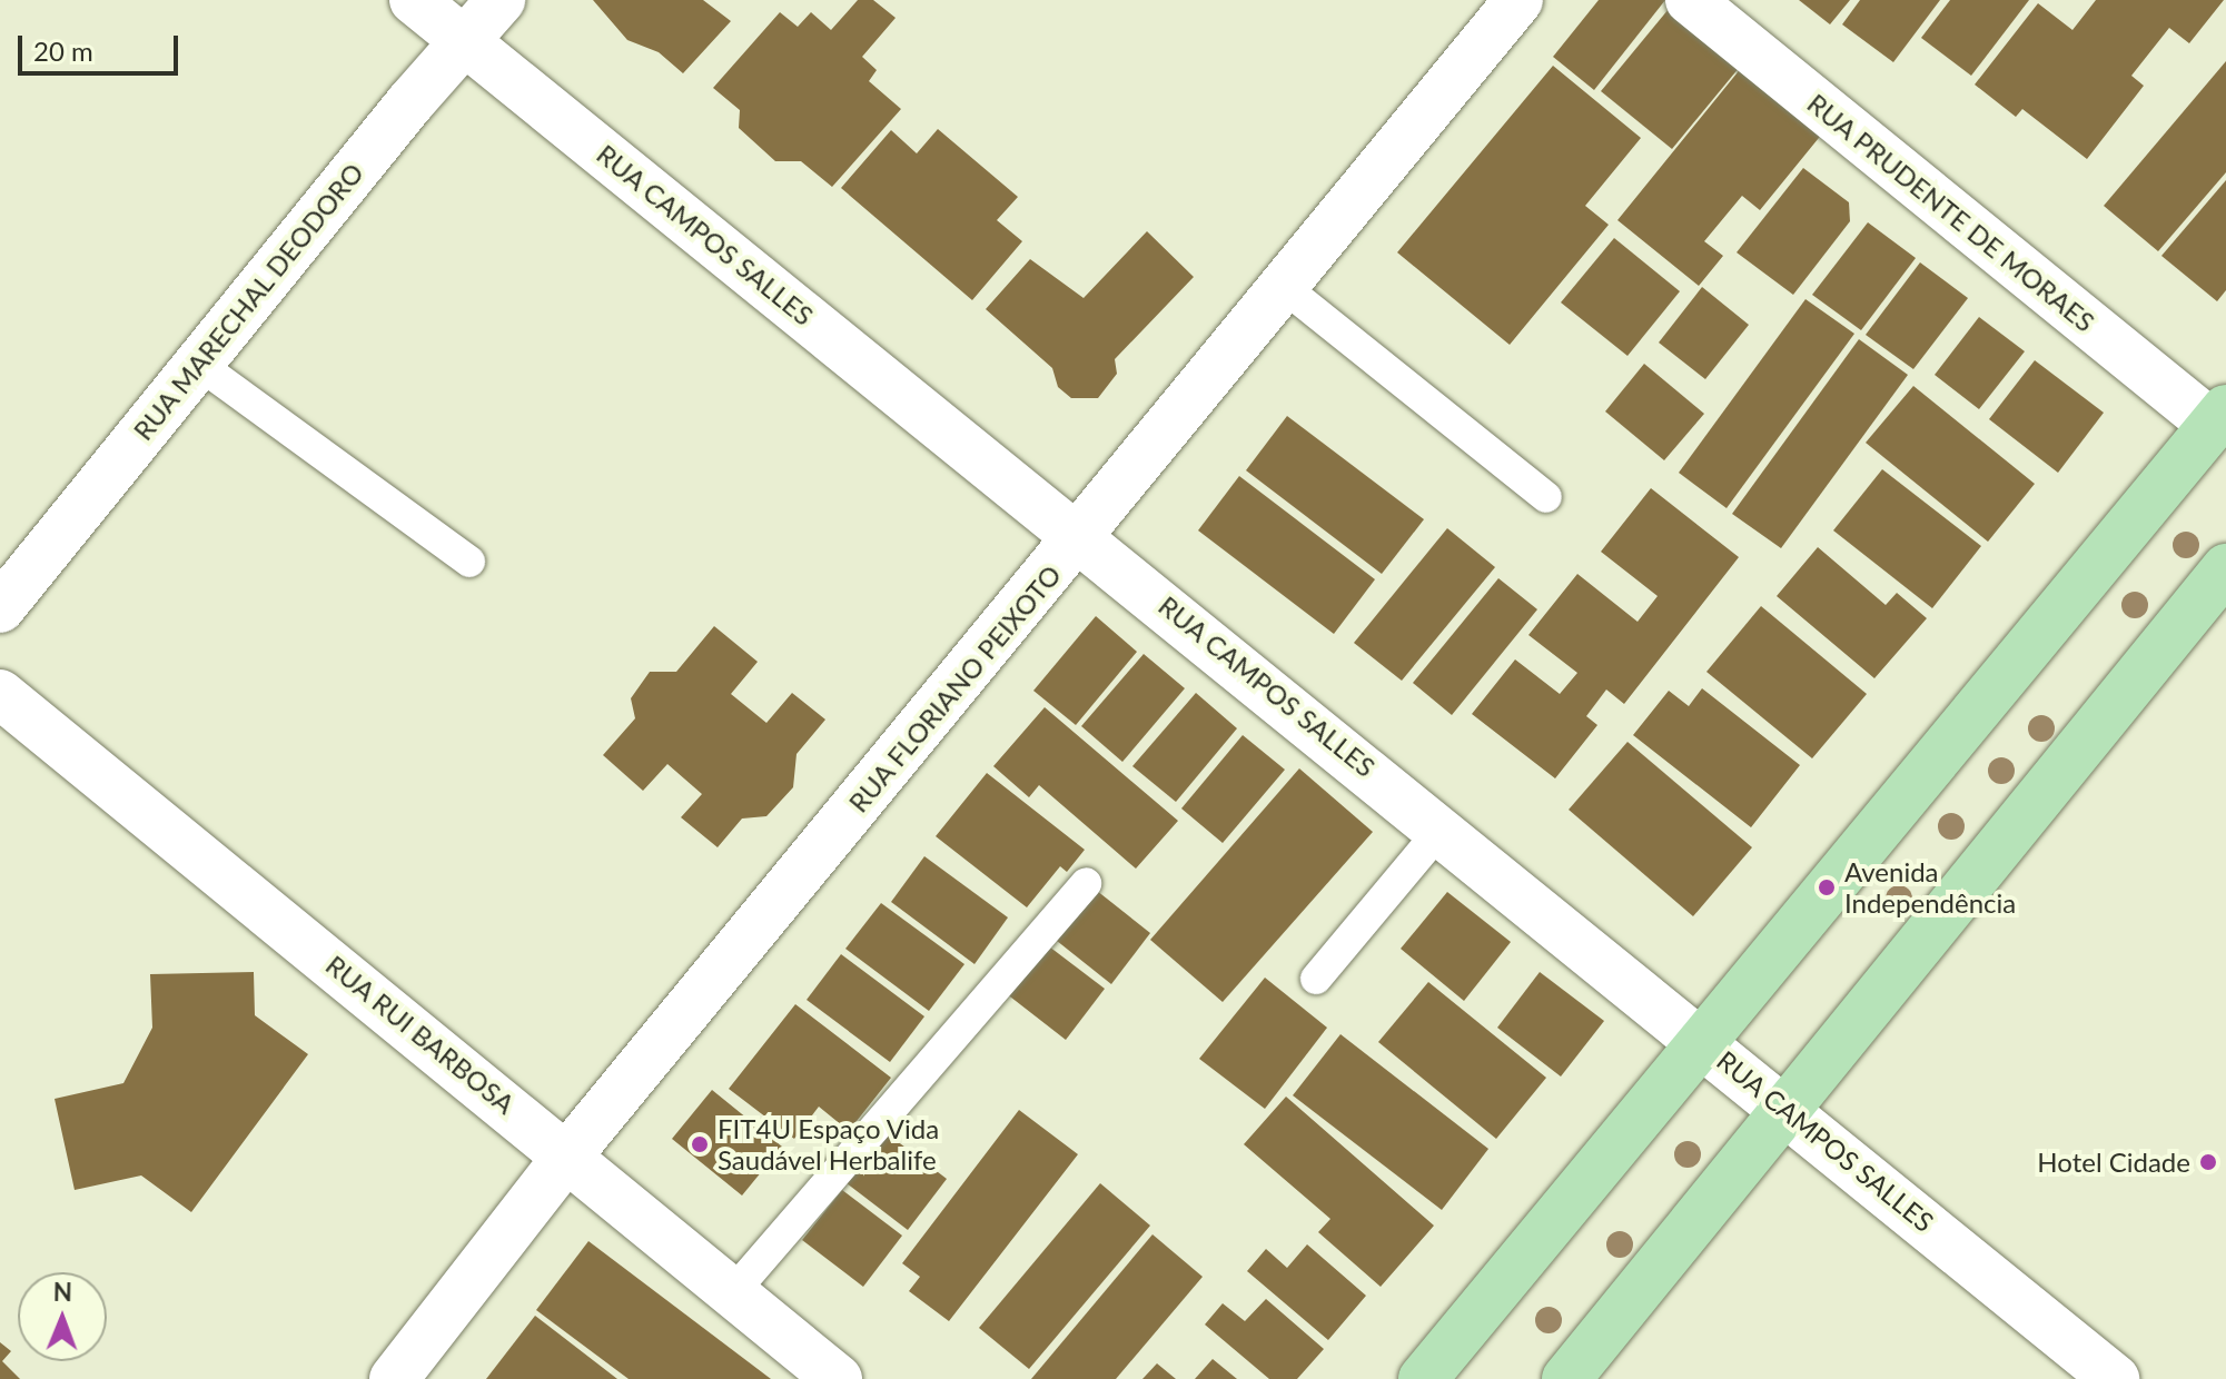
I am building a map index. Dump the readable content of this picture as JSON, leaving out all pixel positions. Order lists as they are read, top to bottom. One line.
{"streets":{"street":["RUA PRUDENTE DE MORAES","RUA CAMPOS SALLES","RUA MARECHAL DEODORO","RUA FLORIANO PEIXOTO","RUA RUI BARBOSA"]},"crossings":[["RUA CAMPOS SALLES","RUA MARECHAL DEODORO"],["RUA CAMPOS SALLES","RUA FLORIANO PEIXOTO"],["RUA FLORIANO PEIXOTO","RUA RUI BARBOSA"]],"places":["Avenida Independência","FIT4U Espaço Vida Saudável Herbalife","Hotel Cidade"],"scale_bar":"20 m","north":"top"}
